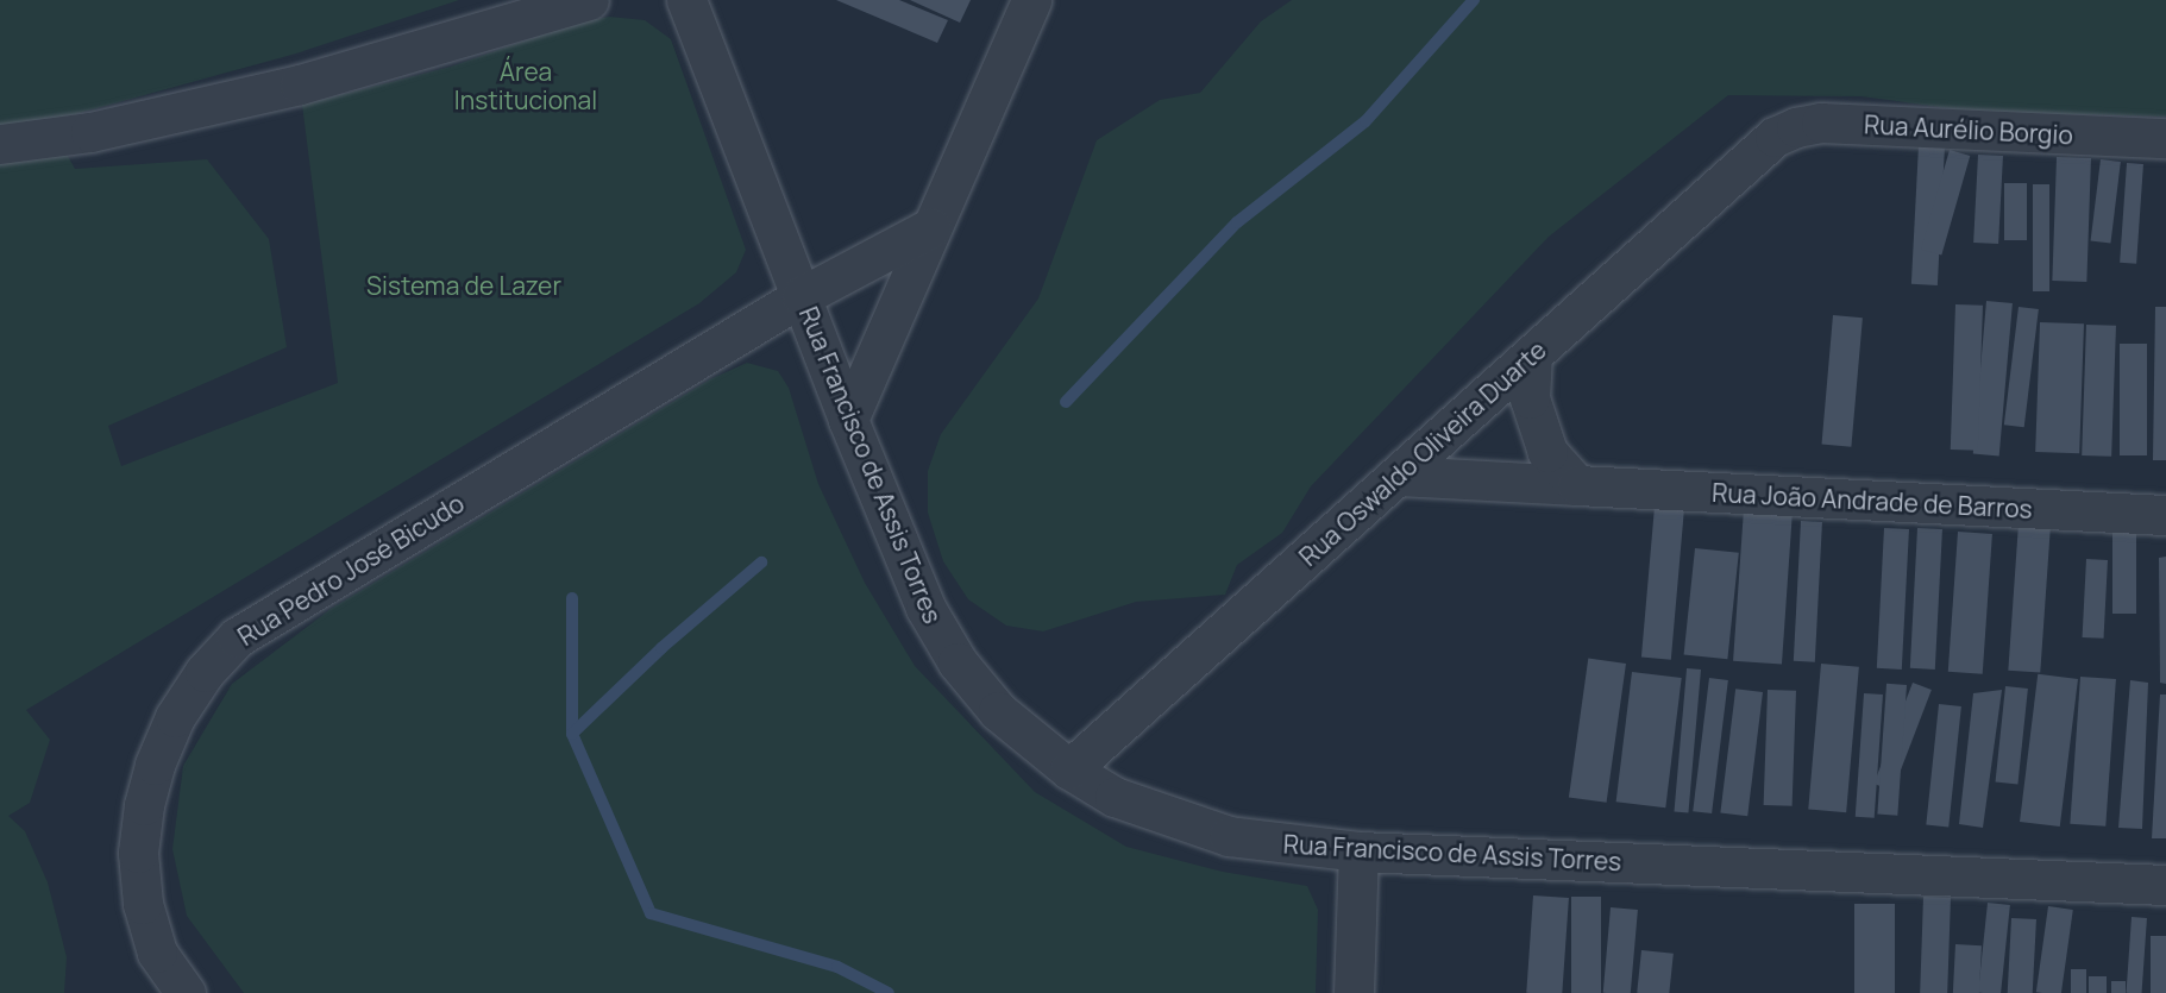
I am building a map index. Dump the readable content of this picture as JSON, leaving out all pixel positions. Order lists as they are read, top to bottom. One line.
{"streets":{"street":["Rua Aurélio Borgio","Rua Oswaldo Oliveira Duarte","Rua Francisco de Assis Torres","Rua João Andrade de Barros","Rua Pedro José Bicudo"]},"crossings":[["Rua Aurélio Borgio","Rua Oswaldo Oliveira Duarte"],["Rua Oswaldo Oliveira Duarte","Rua Francisco de Assis Torres"],["Rua Oswaldo Oliveira Duarte","Rua João Andrade de Barros"],["Rua Francisco de Assis Torres","Rua Pedro José Bicudo"]],"parks":["Área Institucional","Sistema de Lazer"]}
